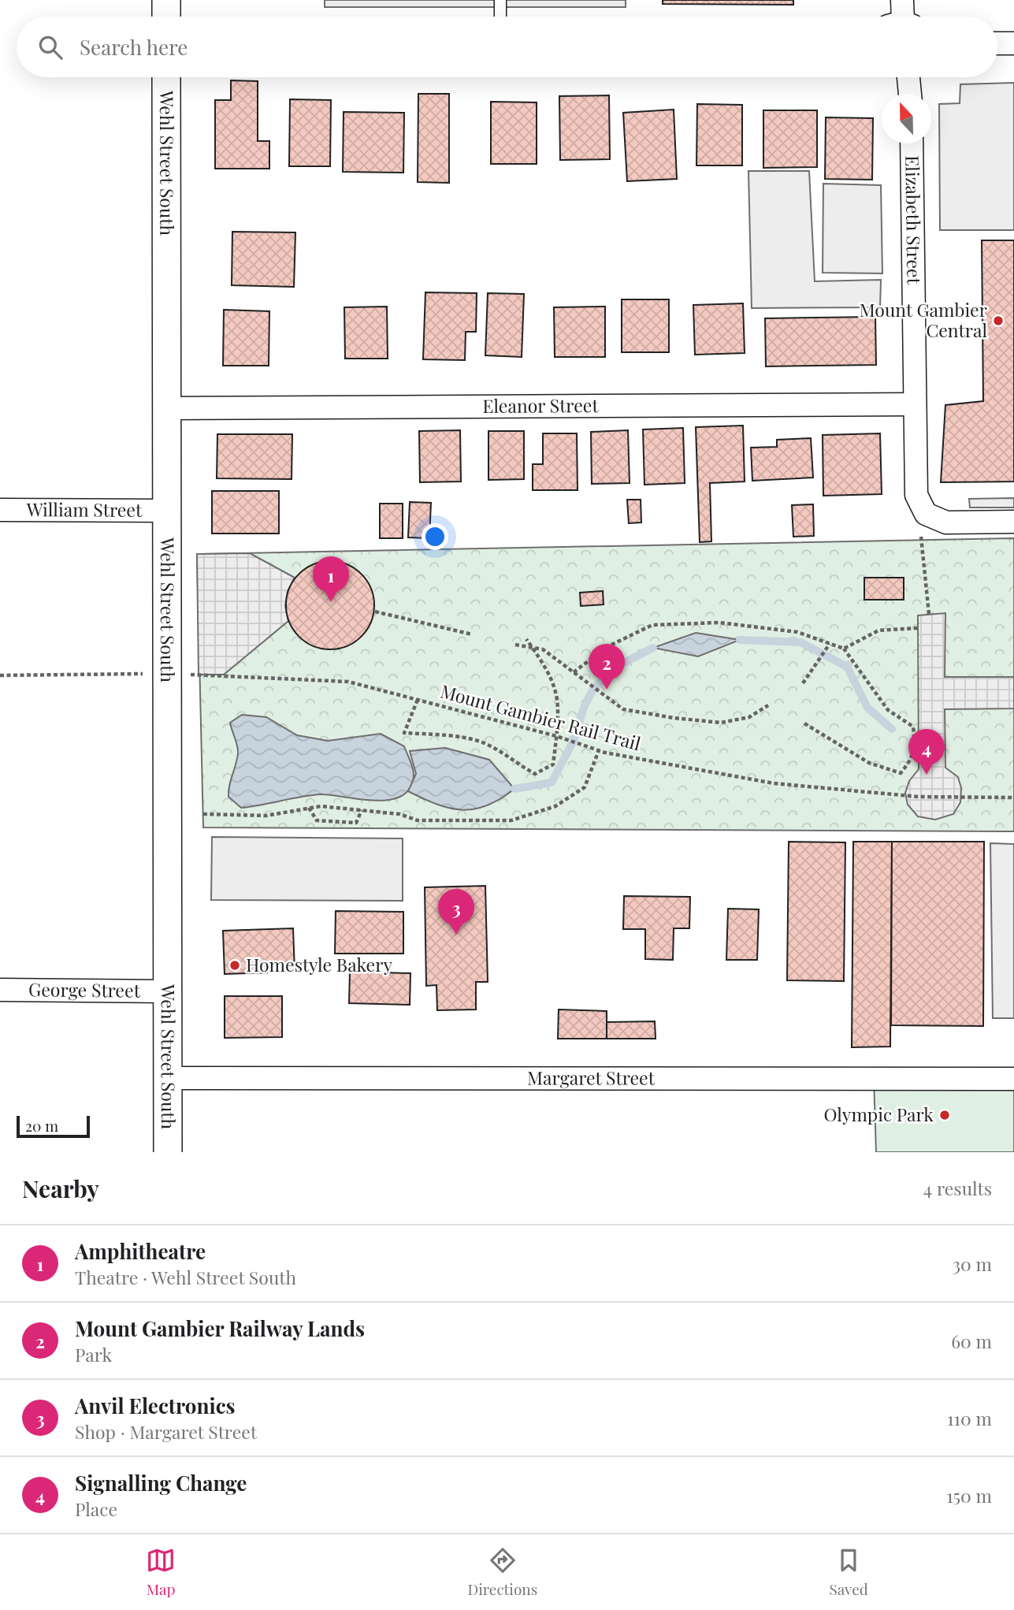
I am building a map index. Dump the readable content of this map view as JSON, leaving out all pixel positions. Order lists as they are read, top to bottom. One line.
{"streets":{"street":["Wehl Street South","Elizabeth Street","Eleanor Street","William Street","George Street","Margaret Street"],"path":["Mount Gambier Rail Trail"]},"crossings":[["Wehl Street South","Eleanor Street"],["Wehl Street South","William Street"],["Wehl Street South","Mount Gambier Rail Trail"],["Wehl Street South","George Street"],["Wehl Street South","Margaret Street"],["Elizabeth Street","Eleanor Street"]],"places":["Mount Gambier Central","Homestyle Bakery","Olympic Park"],"scale_bar":"20 m","north":"top","page":{"search":"Search here","pins":["1","2","4","3"],"scale":"20 m","heading":["Nearby","4 results"],"list":[{"mark":"1","name":"Amphitheatre","note":"Theatre · Wehl Street South","value":"30 m"},{"mark":"2","name":"Mount Gambier Railway Lands","note":"Park","value":"60 m"},{"mark":"3","name":"Anvil Electronics","note":"Shop · Margaret Street","value":"110 m"},{"mark":"4","name":"Signalling Change","note":"Place","value":"150 m"}],"nav":["Map","Directions","Saved"]}}
